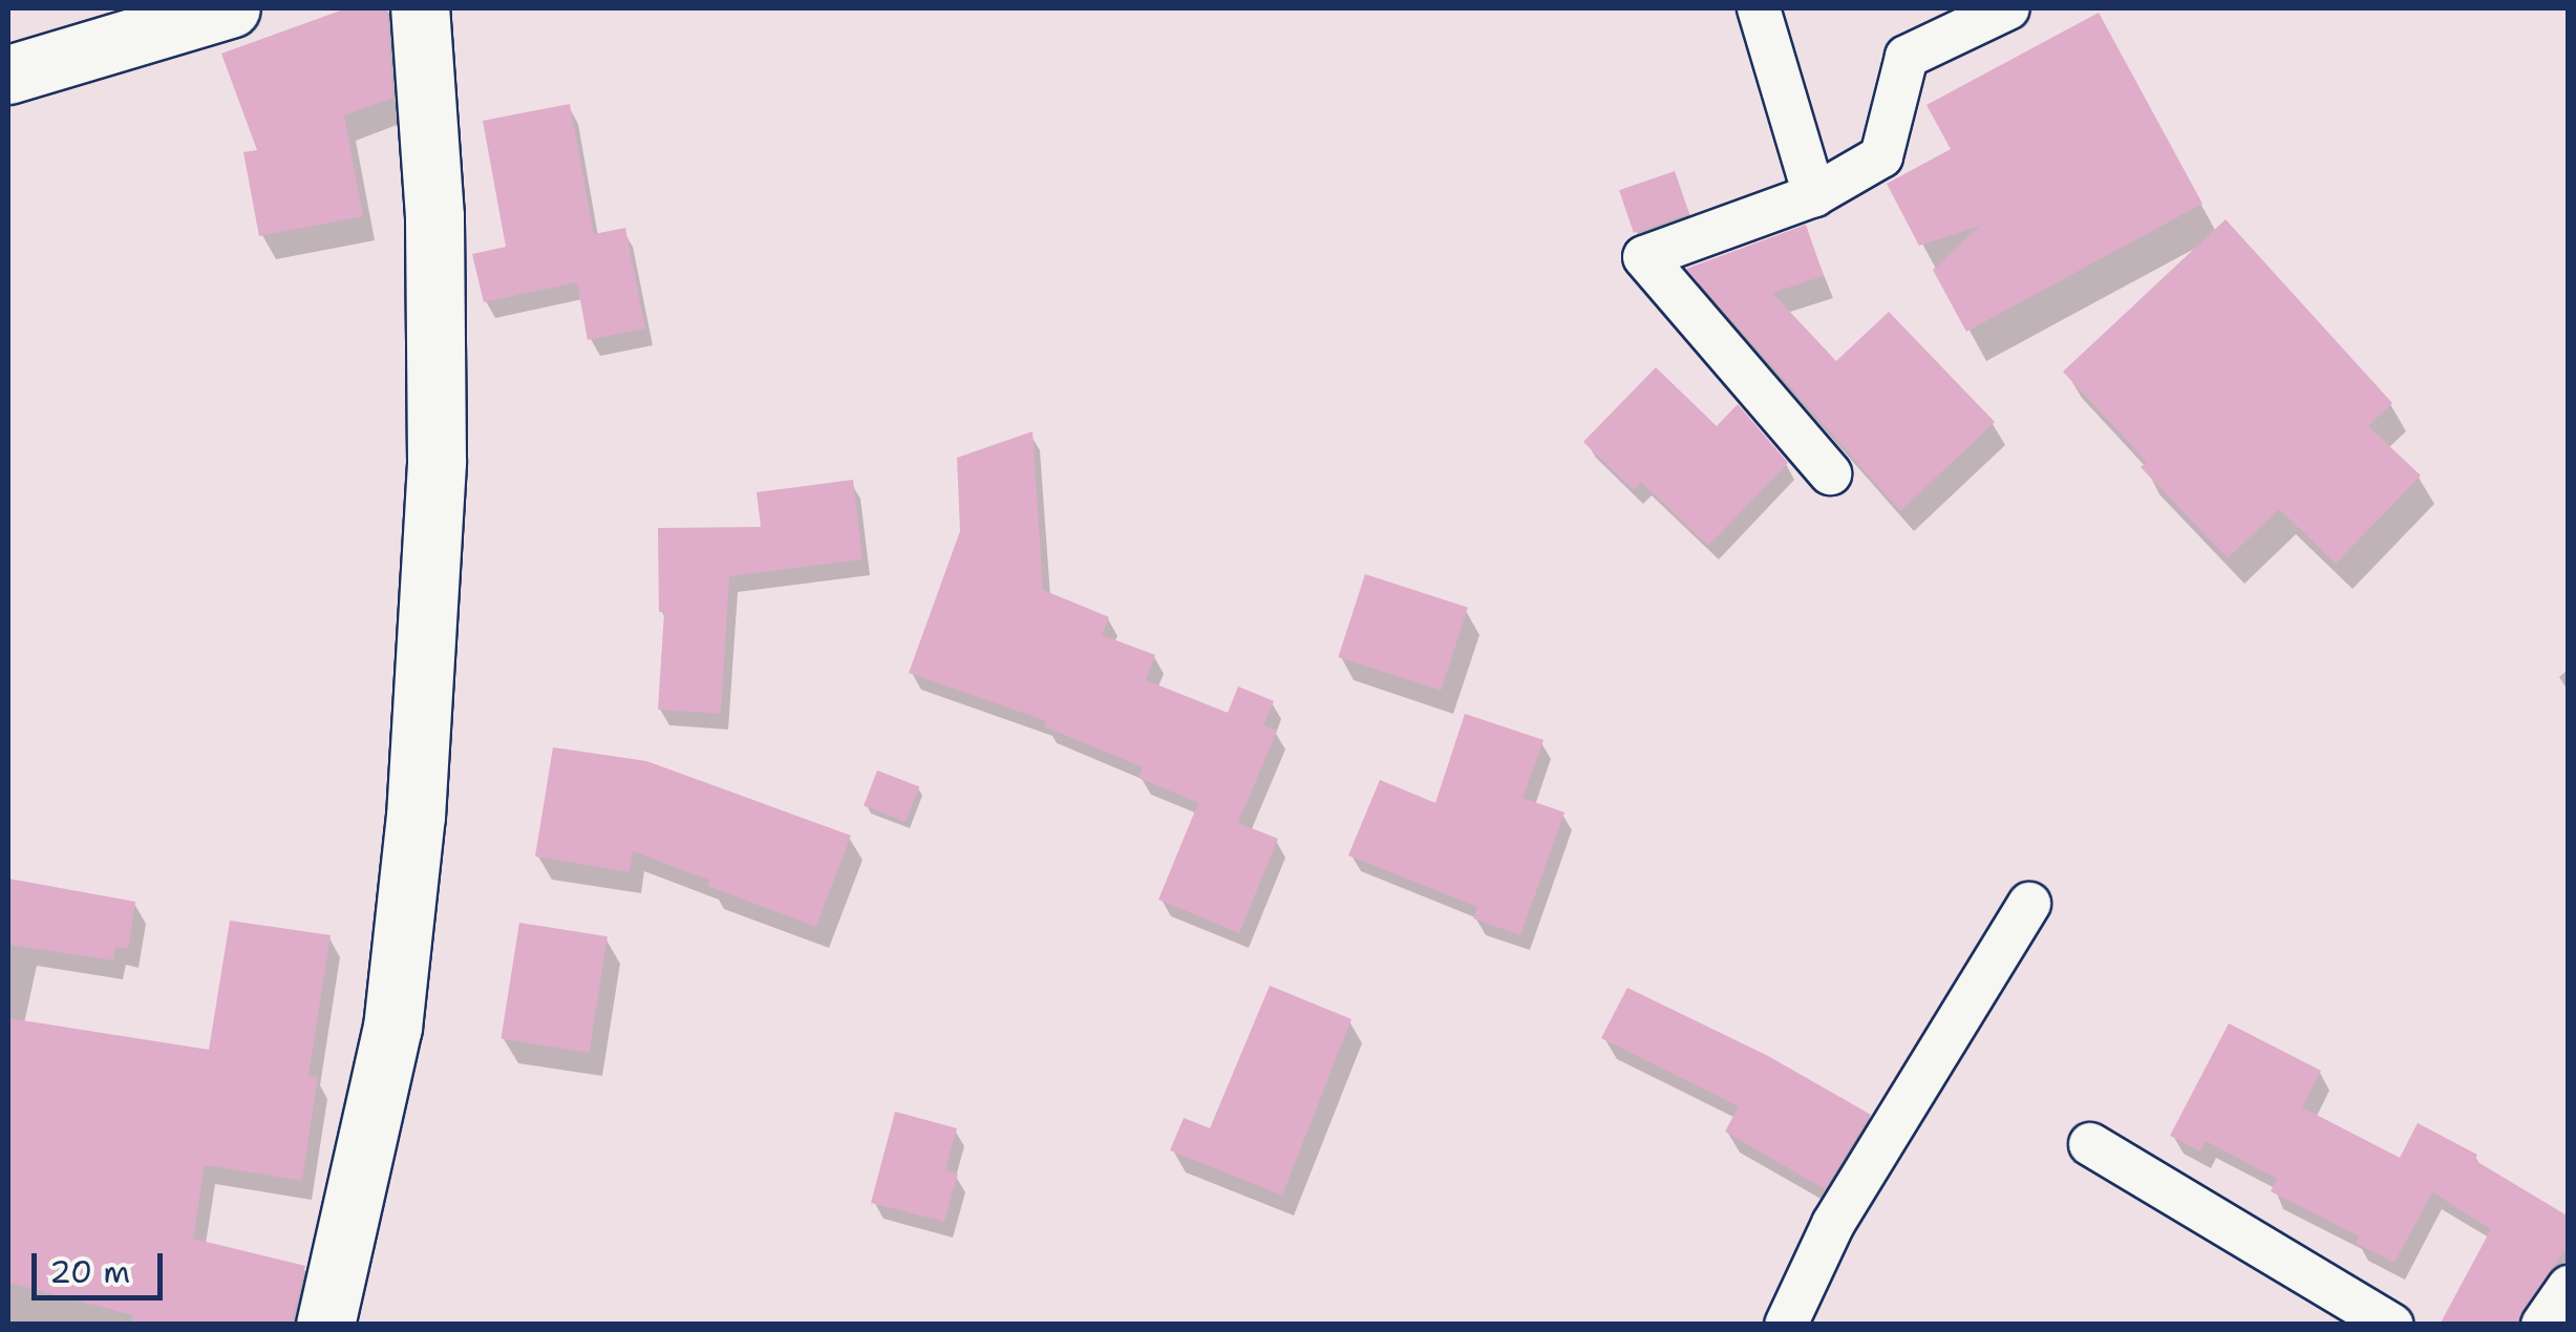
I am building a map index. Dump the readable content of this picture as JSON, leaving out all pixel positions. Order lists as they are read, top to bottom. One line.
{"scale_bar":"20 m"}
